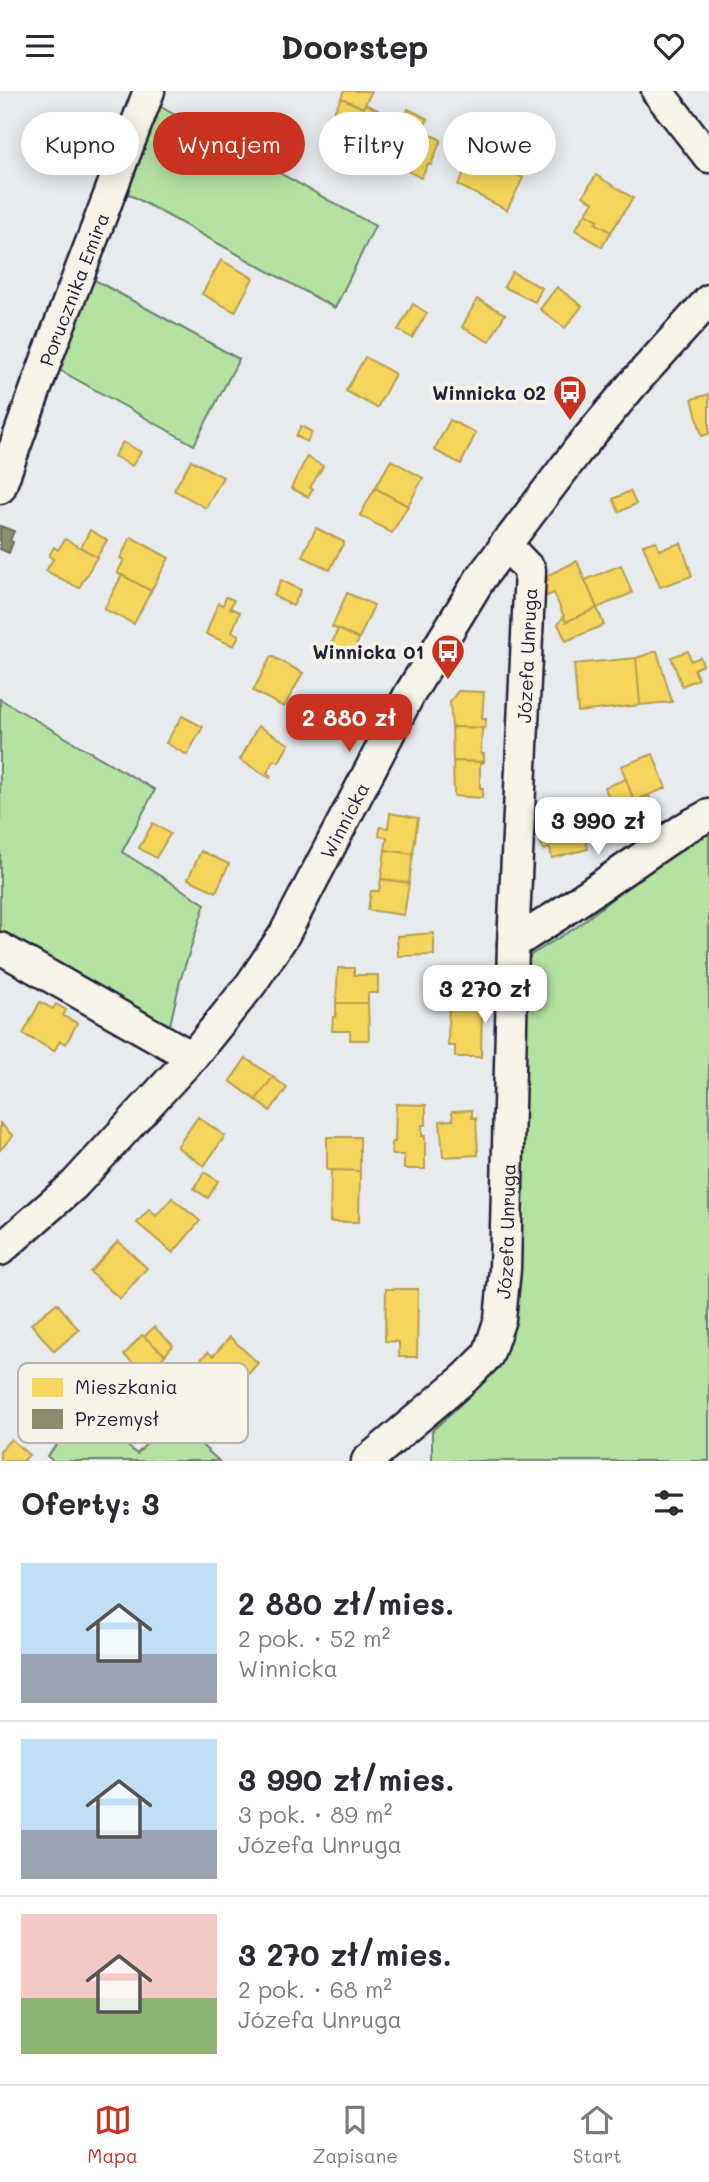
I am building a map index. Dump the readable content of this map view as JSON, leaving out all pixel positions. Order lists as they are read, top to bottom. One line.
{"streets":{"street":["Porucznika Emira","Józefa Unruga","Winnicka"]},"crossings":[["Józefa Unruga","Winnicka"]],"places":{"bus stop":["Winnicka 02","Winnicka 01"]},"legend":["Mieszkania","Przemysł"],"page":{"header":"Doorstep","chip":["Kupno","Wynajem","Filtry","Nowe"],"price":["2 880 zł","3 990 zł","3 270 zł"],"heading":"Oferty: 3","list":[{"name":"2 880 zł/mies.","note":"2 pok. · 52 m² · Winnicka"},{"name":"3 990 zł/mies.","note":"3 pok. · 89 m² · Józefa Unruga"},{"name":"3 270 zł/mies.","note":"2 pok. · 68 m² · Józefa Unruga"}],"tabs":["Mapa","Zapisane","Start"]}}
